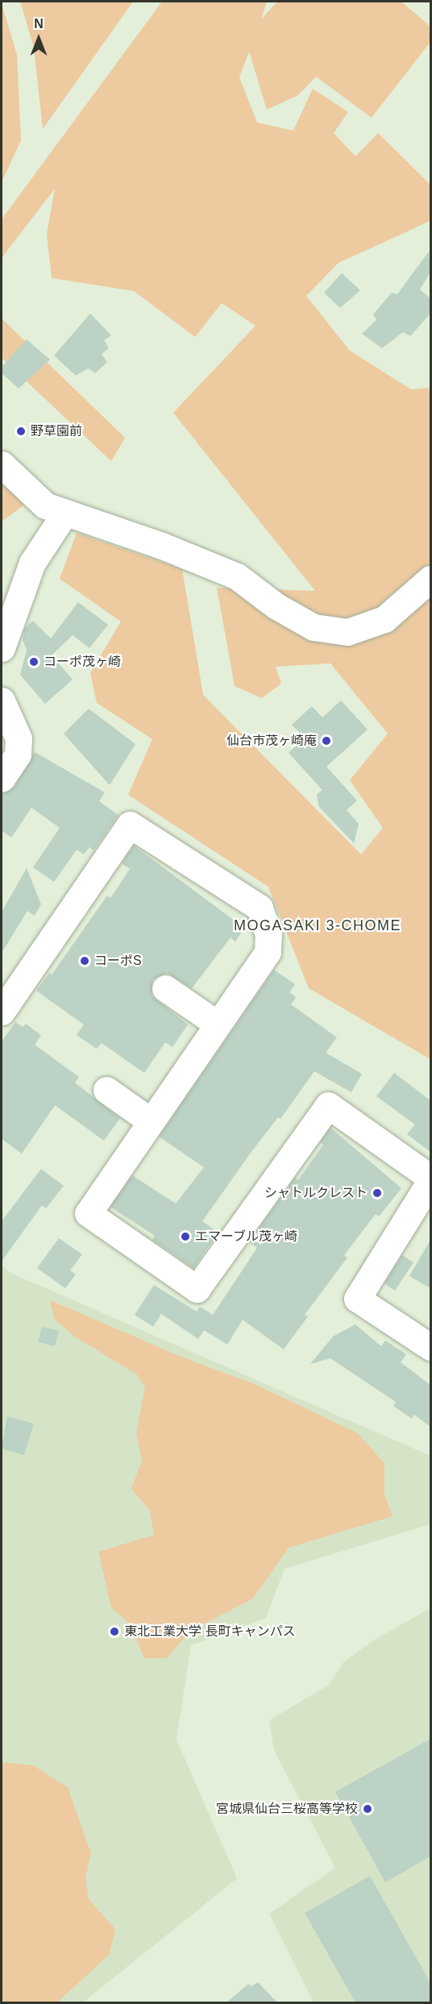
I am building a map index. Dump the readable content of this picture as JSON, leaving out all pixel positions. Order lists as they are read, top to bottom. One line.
{"districts":["MOGASAKI 3-CHOME"],"places":["野草園前","コーポ茂ヶ崎","仙台市茂ヶ崎庵","コーポS","シャトルクレスト","エマーブル茂ヶ崎","東北工業大学 長町キャンパス","宮城県仙台三桜高等学校"],"north":"top"}
